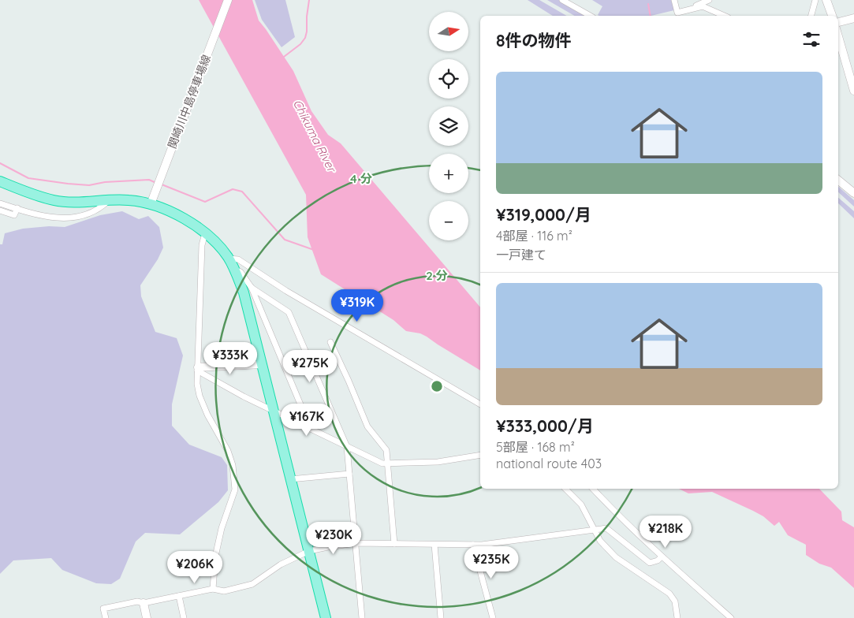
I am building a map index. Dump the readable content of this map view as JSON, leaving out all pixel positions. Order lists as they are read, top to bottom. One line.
{"streets":{"main road":["関崎川中島停車場線"]},"water":["Chikuma River"],"north":"right","page":{"map_buttons":["+","−"],"heading":"8件の物件","list":[{"name":"¥319,000/月","note":"4部屋 · 116 m² · 一戸建て"},{"name":"¥333,000/月","note":"5部屋 · 168 m² · national route 403"}],"price":["¥319K","¥333K","¥275K","¥167K","¥218K","¥230K","¥235K","¥206K"]},"rings":["4 分","2 分"]}
